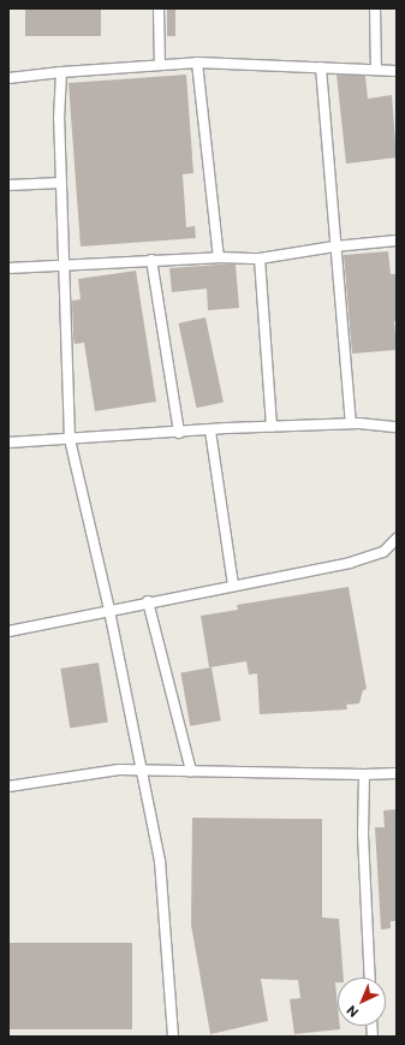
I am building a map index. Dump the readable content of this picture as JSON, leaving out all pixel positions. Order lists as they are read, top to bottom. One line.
{"north":"bottom left"}
